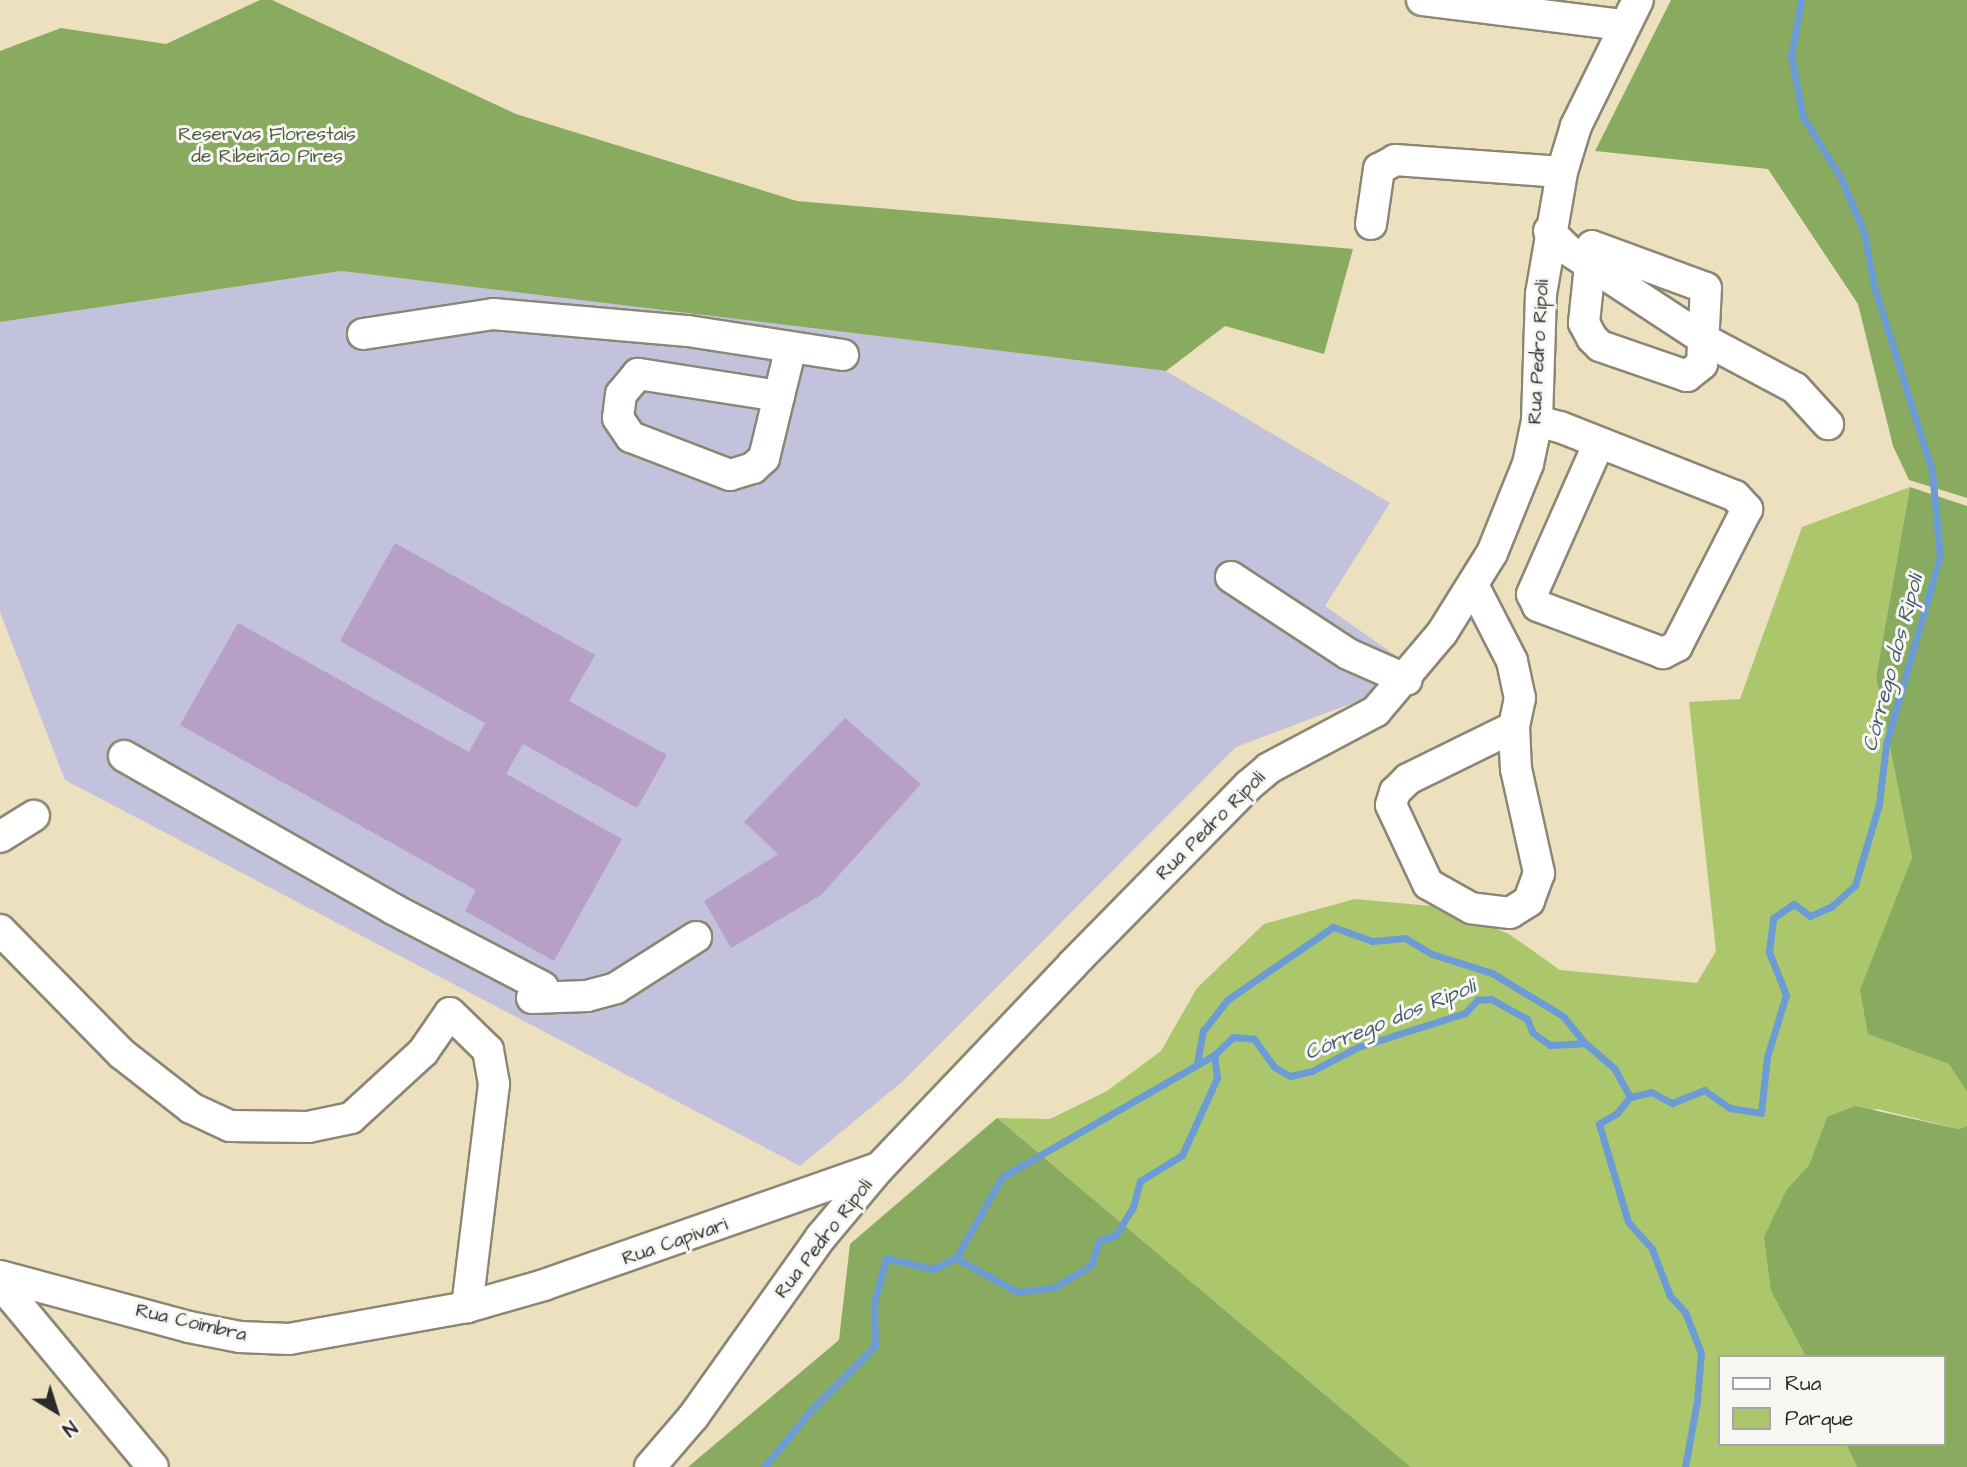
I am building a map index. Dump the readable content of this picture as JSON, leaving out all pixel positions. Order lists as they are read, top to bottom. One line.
{"streets":{"street":["Rua Pedro Ripoli","Rua Capivari","Rua Coimbra"]},"crossings":[["Rua Pedro Ripoli","Rua Capivari"],["Rua Capivari","Rua Coimbra"]],"water":["Córrego dos Ripoli"],"parks":["Reservas Florestais de Ribeirão Pires"],"legend":["Rua","Parque"],"north":"bottom right"}
